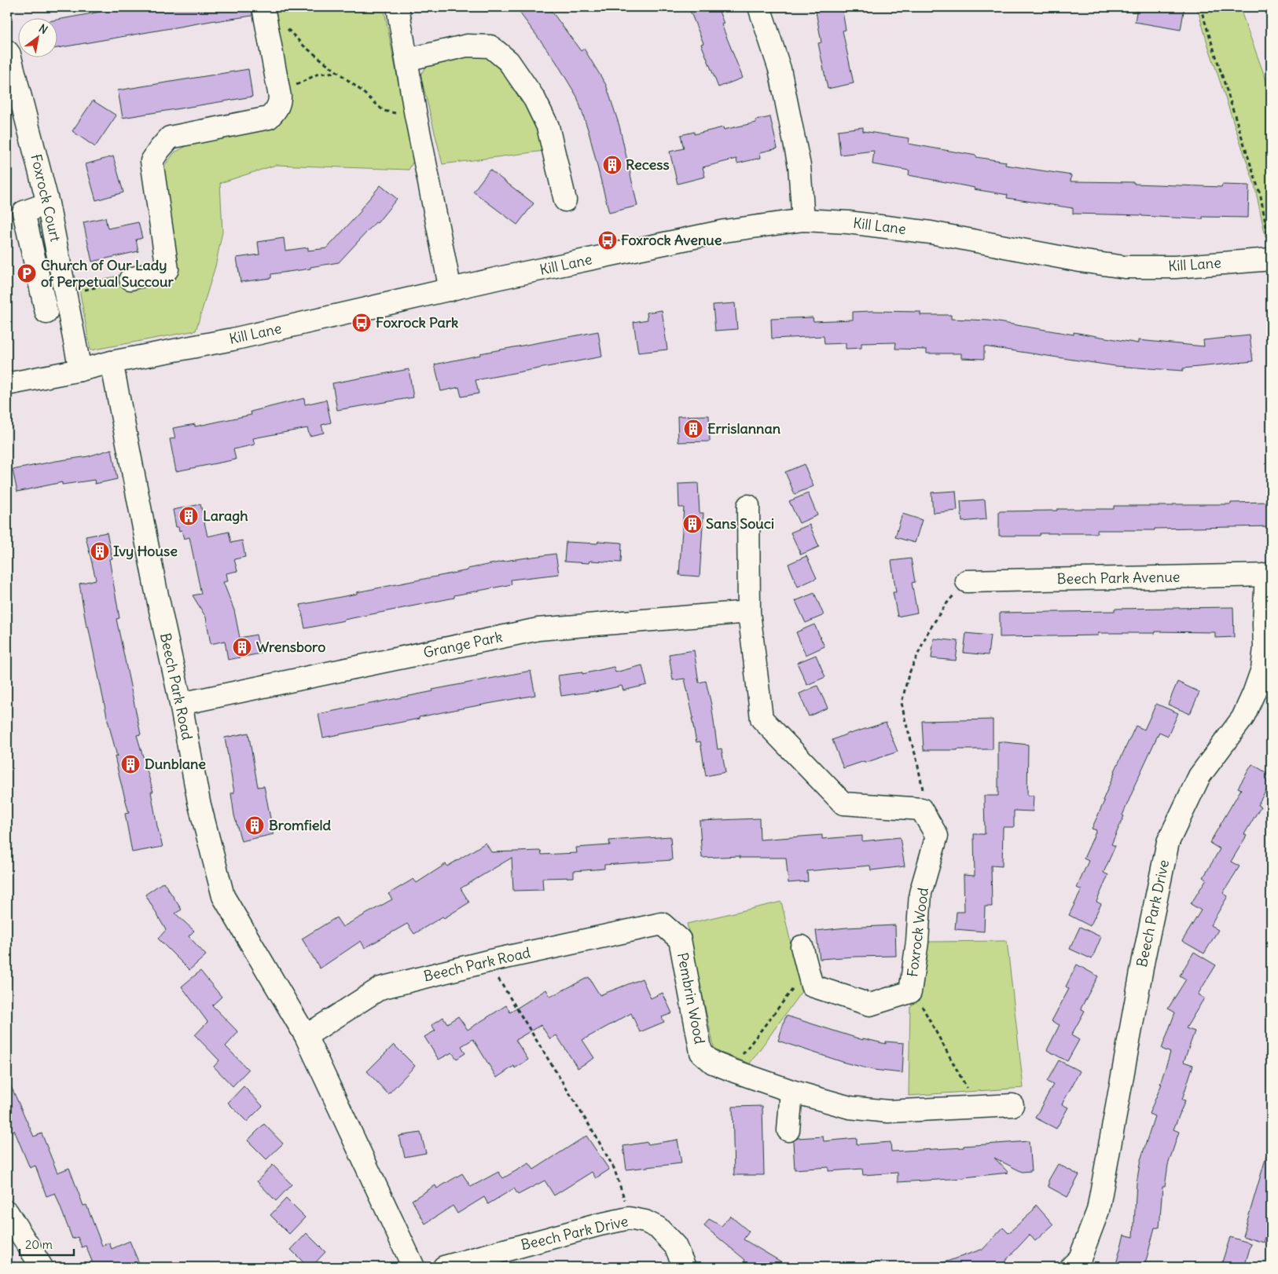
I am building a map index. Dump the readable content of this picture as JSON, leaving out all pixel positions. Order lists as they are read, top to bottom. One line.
{"streets":{"street":["Foxrock Court","Kill Lane","Beech Park Avenue","Grange Park","Beech Park Road","Beech Park Drive","Foxrock Wood","Pembrin Wood"]},"crossings":[["Foxrock Court","Kill Lane"],["Kill Lane","Beech Park Road"],["Beech Park Avenue","Beech Park Drive"],["Grange Park","Beech Park Road"],["Beech Park Road","Pembrin Wood"]],"places":{"building":["Recess","Errislannan","Laragh","Sans Souci","Ivy House","Wrensboro","Dunblane","Bromfield"],"bus stop":["Foxrock Avenue","Foxrock Park"],"parking":["Church of Our Lady of Perpetual Succour"]},"scale_bar":"20 m","north":"top right"}
